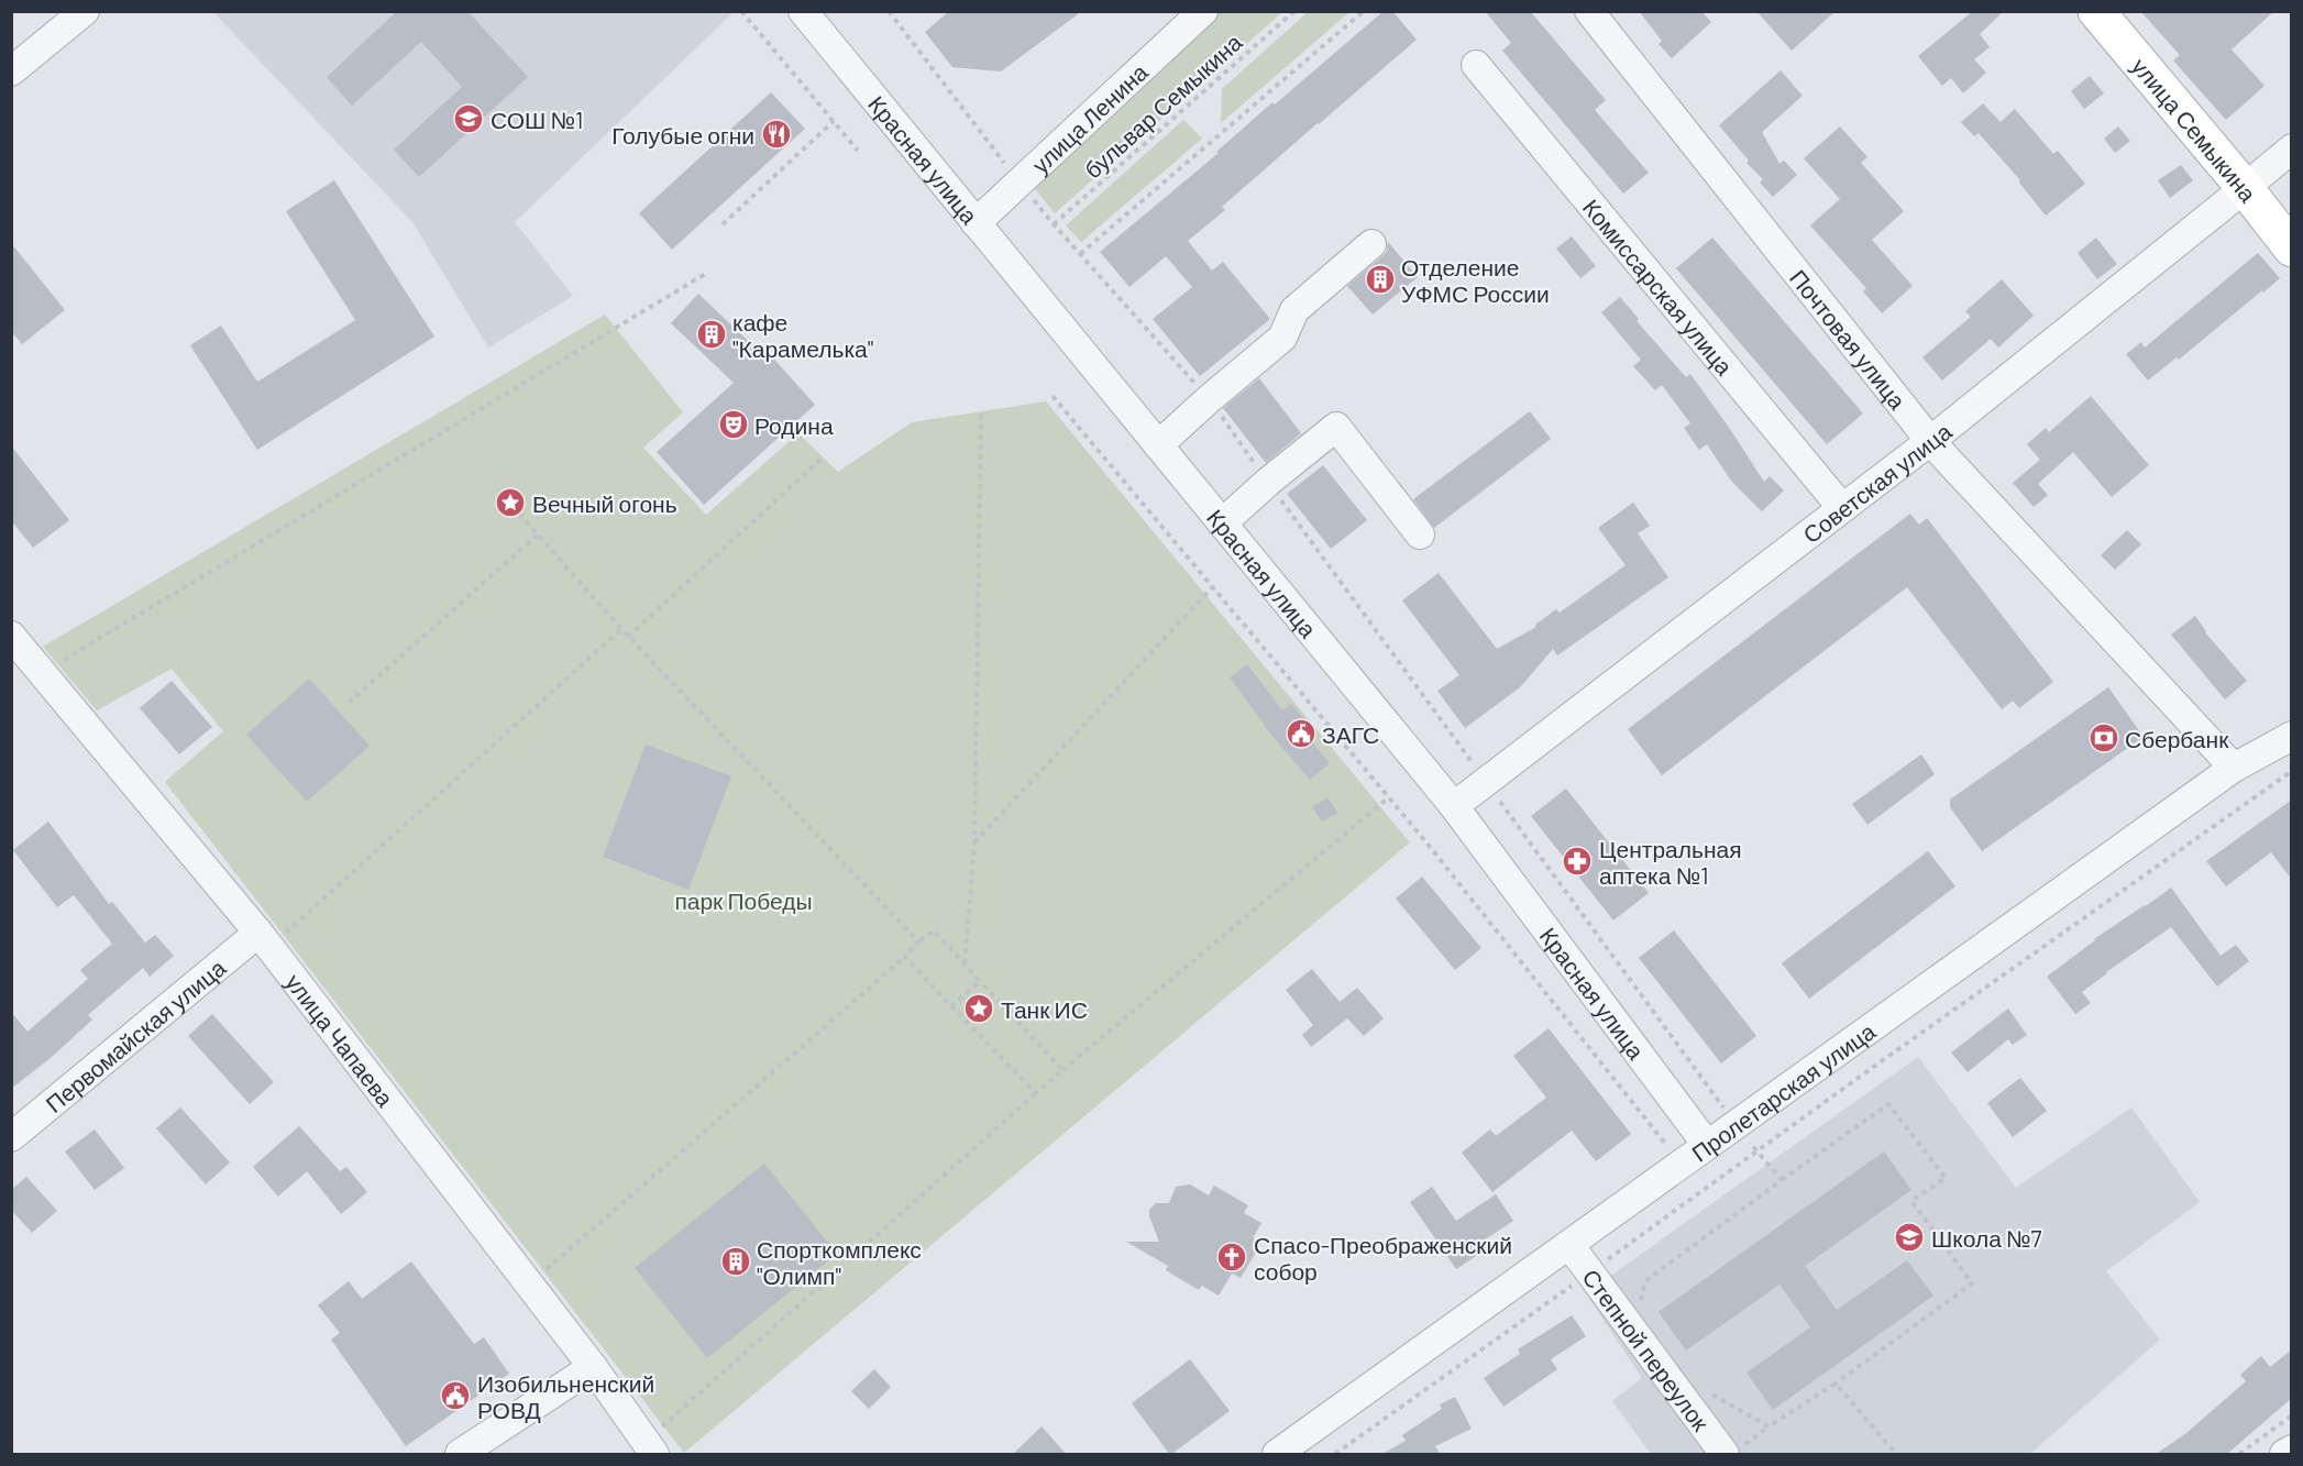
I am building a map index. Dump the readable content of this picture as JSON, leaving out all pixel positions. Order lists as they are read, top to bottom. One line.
{"streets":{"main road":["улица Семыкина"],"street":["улица Ленина","Красная улица","Комиссарская улица","Почтовая улица","Советская улица","Первомайская улица","улица Чапаева","Пролетарская улица","Степной переулок"],"path":["бульвар Семыкина"]},"crossings":[["улица Ленина","Красная улица"],["улица Семыкина","Советская улица"],["Красная улица","Советская улица"],["Красная улица","Пролетарская улица"],["Комиссарская улица","Советская улица"],["Почтовая улица","Советская улица"],["Почтовая улица","Пролетарская улица"],["Первомайская улица","улица Чапаева"],["Пролетарская улица","Степной переулок"]],"parks":["парк Победы"],"places":{"school or university":["СОШ №1","Школа №7"],"restaurant":["Голубые огни"],"building":["Отделение УФМС России","кафе \"Карамелька\"","Спорткомплекс \"Олимп\""],"theatre":["Родина"],"place":["Вечный огонь","Танк ИС"],"public building":["ЗАГС","Изобильненский РОВД"],"bank":["Сбербанк"],"pharmacy":["Центральная аптека №1"],"church":["Спасо-Преображенский собор"]}}
